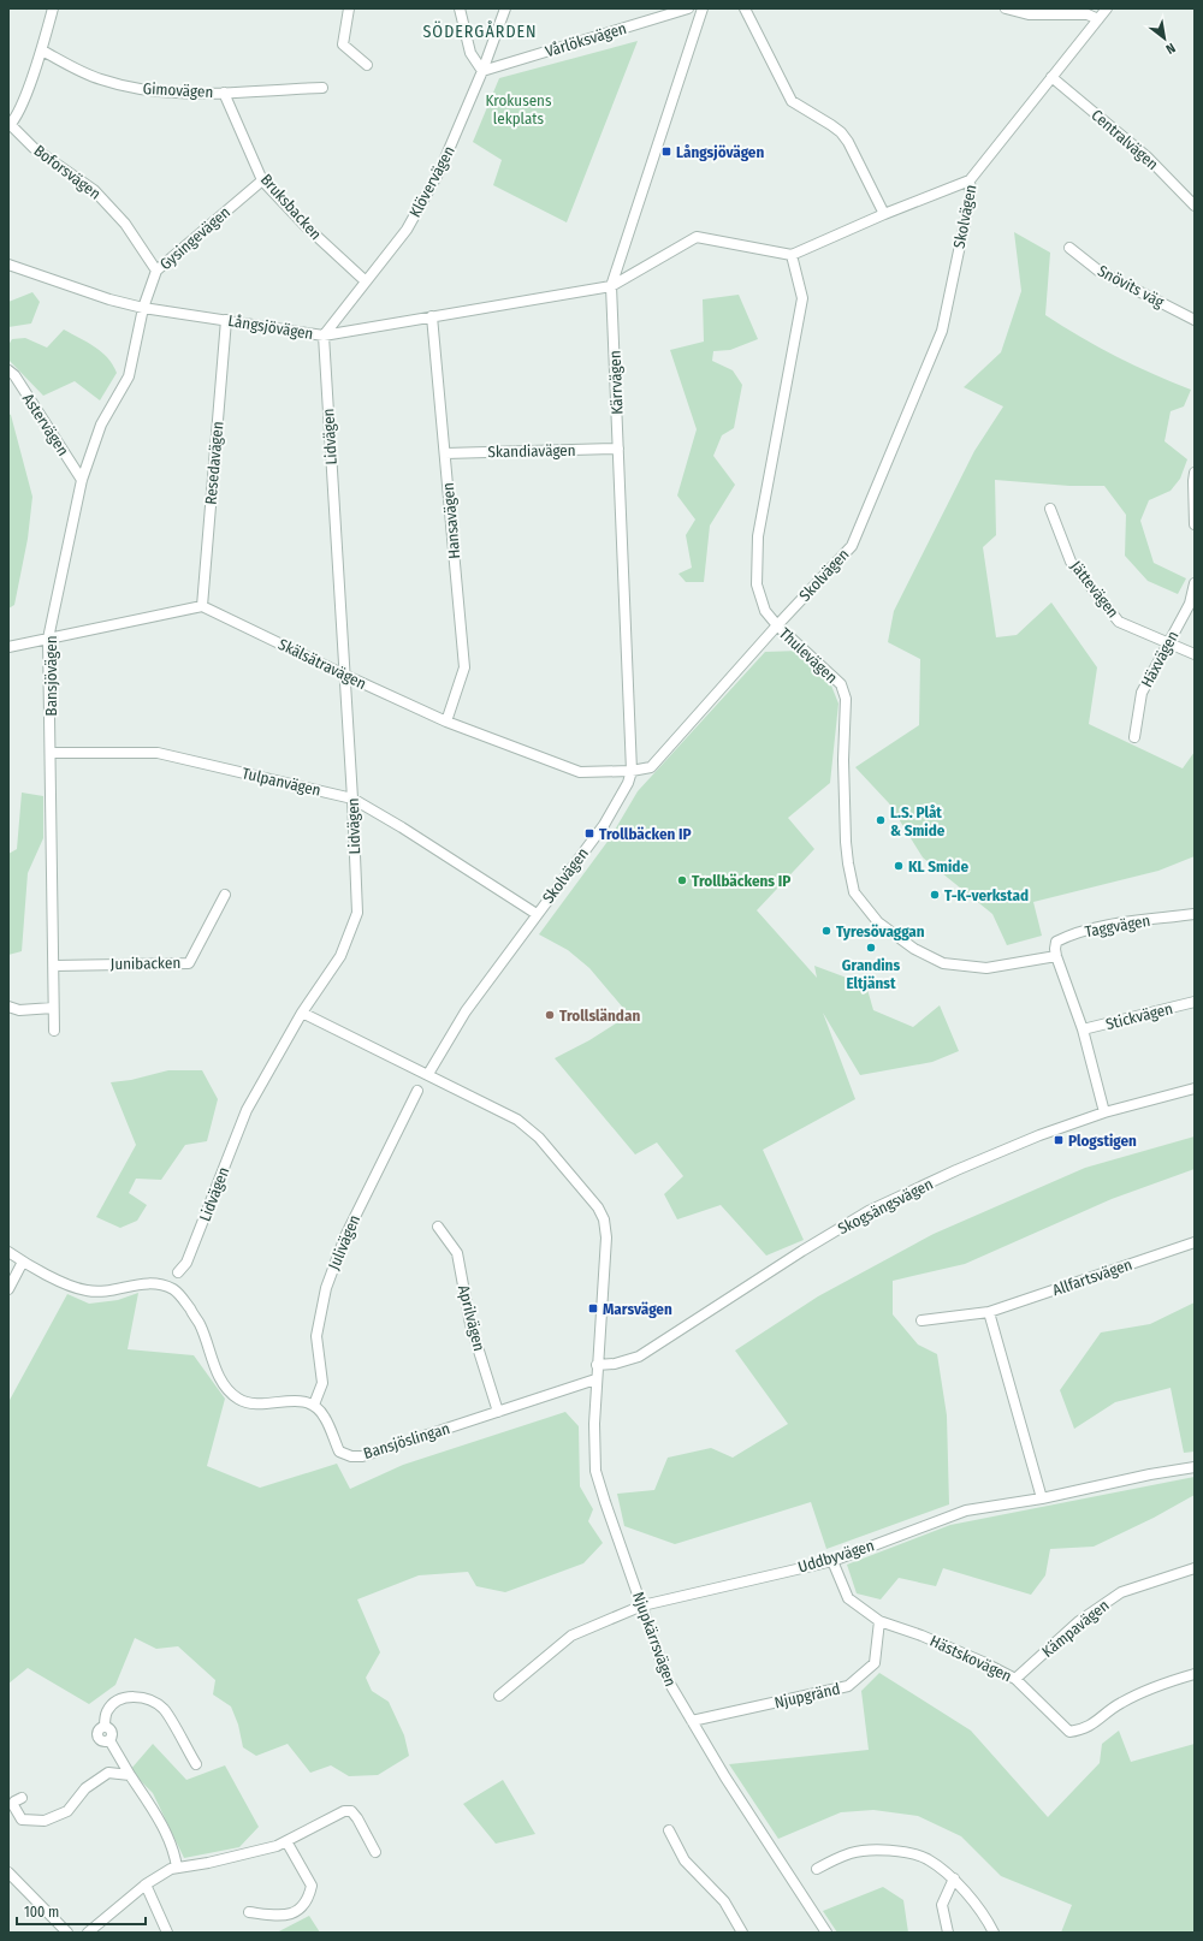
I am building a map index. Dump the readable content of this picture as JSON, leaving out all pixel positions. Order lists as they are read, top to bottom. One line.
{"streets":{"street":["Vårlöksvägen","Gimovägen","Centralvägen","Boforsvägen","Klövervägen","Bruksbacken","Skolvägen","Gysingevägen","Snövits väg","Långsjövägen","Kärrvägen","Astervägen","Lidvägen","Skandiavägen","Resedavägen","Hansavägen","Jättevägen","Thulevägen","Häxvägen","Skälsätravägen","Bansjövägen","Tulpanvägen","Taggvägen","Junibacken","Stickvägen","Skogsängsvägen","Julivägen","Allfartsvägen","Aprilvägen","Bansjöslingan","Uddbyvägen","Kämpavägen","Njupkärrsvägen","Hästskovägen","Njupgränd"]},"crossings":[["Vårlöksvägen","Klövervägen"],["Gimovägen","Bruksbacken"],["Centralvägen","Skolvägen"],["Boforsvägen","Gysingevägen"],["Klövervägen","Bruksbacken"],["Klövervägen","Långsjövägen"],["Klövervägen","Lidvägen"],["Bruksbacken","Gysingevägen"],["Skolvägen","Kärrvägen"],["Skolvägen","Thulevägen"],["Skolvägen","Skälsätravägen"],["Skolvägen","Tulpanvägen"],["Gysingevägen","Långsjövägen"],["Gysingevägen","Bansjövägen"],["Långsjövägen","Kärrvägen"],["Långsjövägen","Lidvägen"],["Långsjövägen","Resedavägen"],["Långsjövägen","Hansavägen"],["Långsjövägen","Thulevägen"],["Långsjövägen","Bansjövägen"],["Kärrvägen","Skandiavägen"],["Kärrvägen","Skälsätravägen"],["Astervägen","Bansjövägen"],["Lidvägen","Skälsätravägen"],["Lidvägen","Tulpanvägen"],["Skandiavägen","Hansavägen"],["Resedavägen","Skälsätravägen"],["Hansavägen","Skälsätravägen"],["Jättevägen","Häxvägen"],["Thulevägen","Taggvägen"],["Bansjövägen","Tulpanvägen"],["Bansjövägen","Junibacken"],["Skogsängsvägen","Njupkärrsvägen"],["Julivägen","Bansjöslingan"],["Aprilvägen","Bansjöslingan"],["Bansjöslingan","Njupkärrsvägen"],["Uddbyvägen","Njupkärrsvägen"],["Uddbyvägen","Hästskovägen"],["Kämpavägen","Hästskovägen"],["Njupkärrsvägen","Njupgränd"],["Hästskovägen","Njupgränd"]],"districts":["SÖDERGÅRDEN"],"parks":["Krokusens lekplats"],"places":{"transit":["Långsjövägen","Trollbäcken IP","Plogstigen","Marsvägen"],"other":["L.S. Plåt & Smide","KL Smide","Trollbäckens IP","T-K-verkstad","Tyresövaggan","Grandins Eltjänst","Trollsländan"]},"scale_bar":"100 m","north":"bottom right"}
